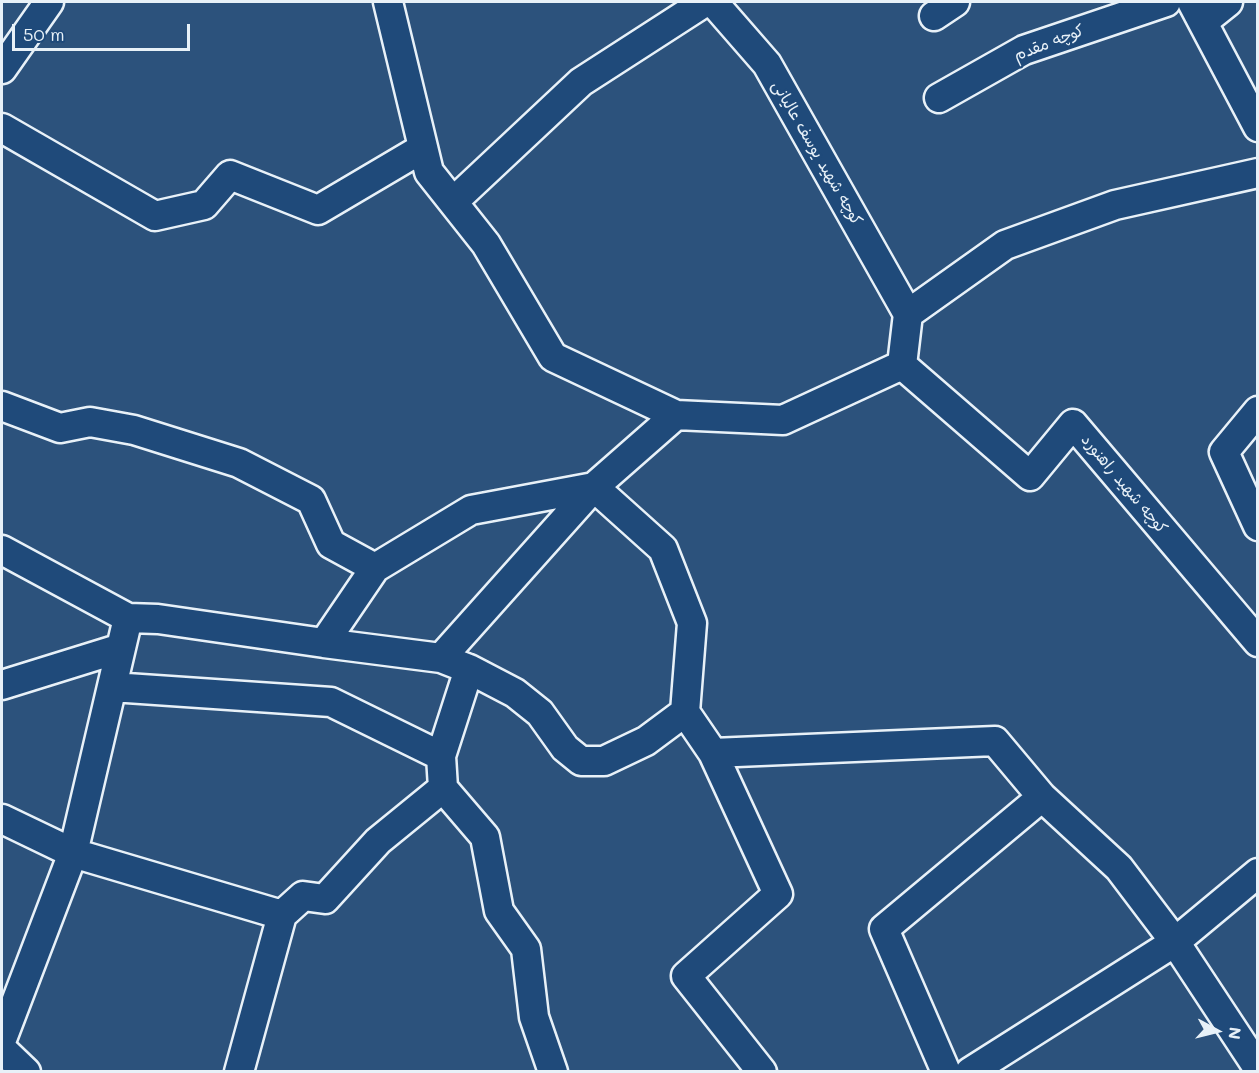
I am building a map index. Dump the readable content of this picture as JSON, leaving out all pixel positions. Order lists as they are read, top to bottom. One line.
{"streets":{"street":["کوچه مقدم","کوچه شهید یوسف عالیانی","کوچه شهید راهنورد"]},"scale_bar":"50 m","north":"right"}
